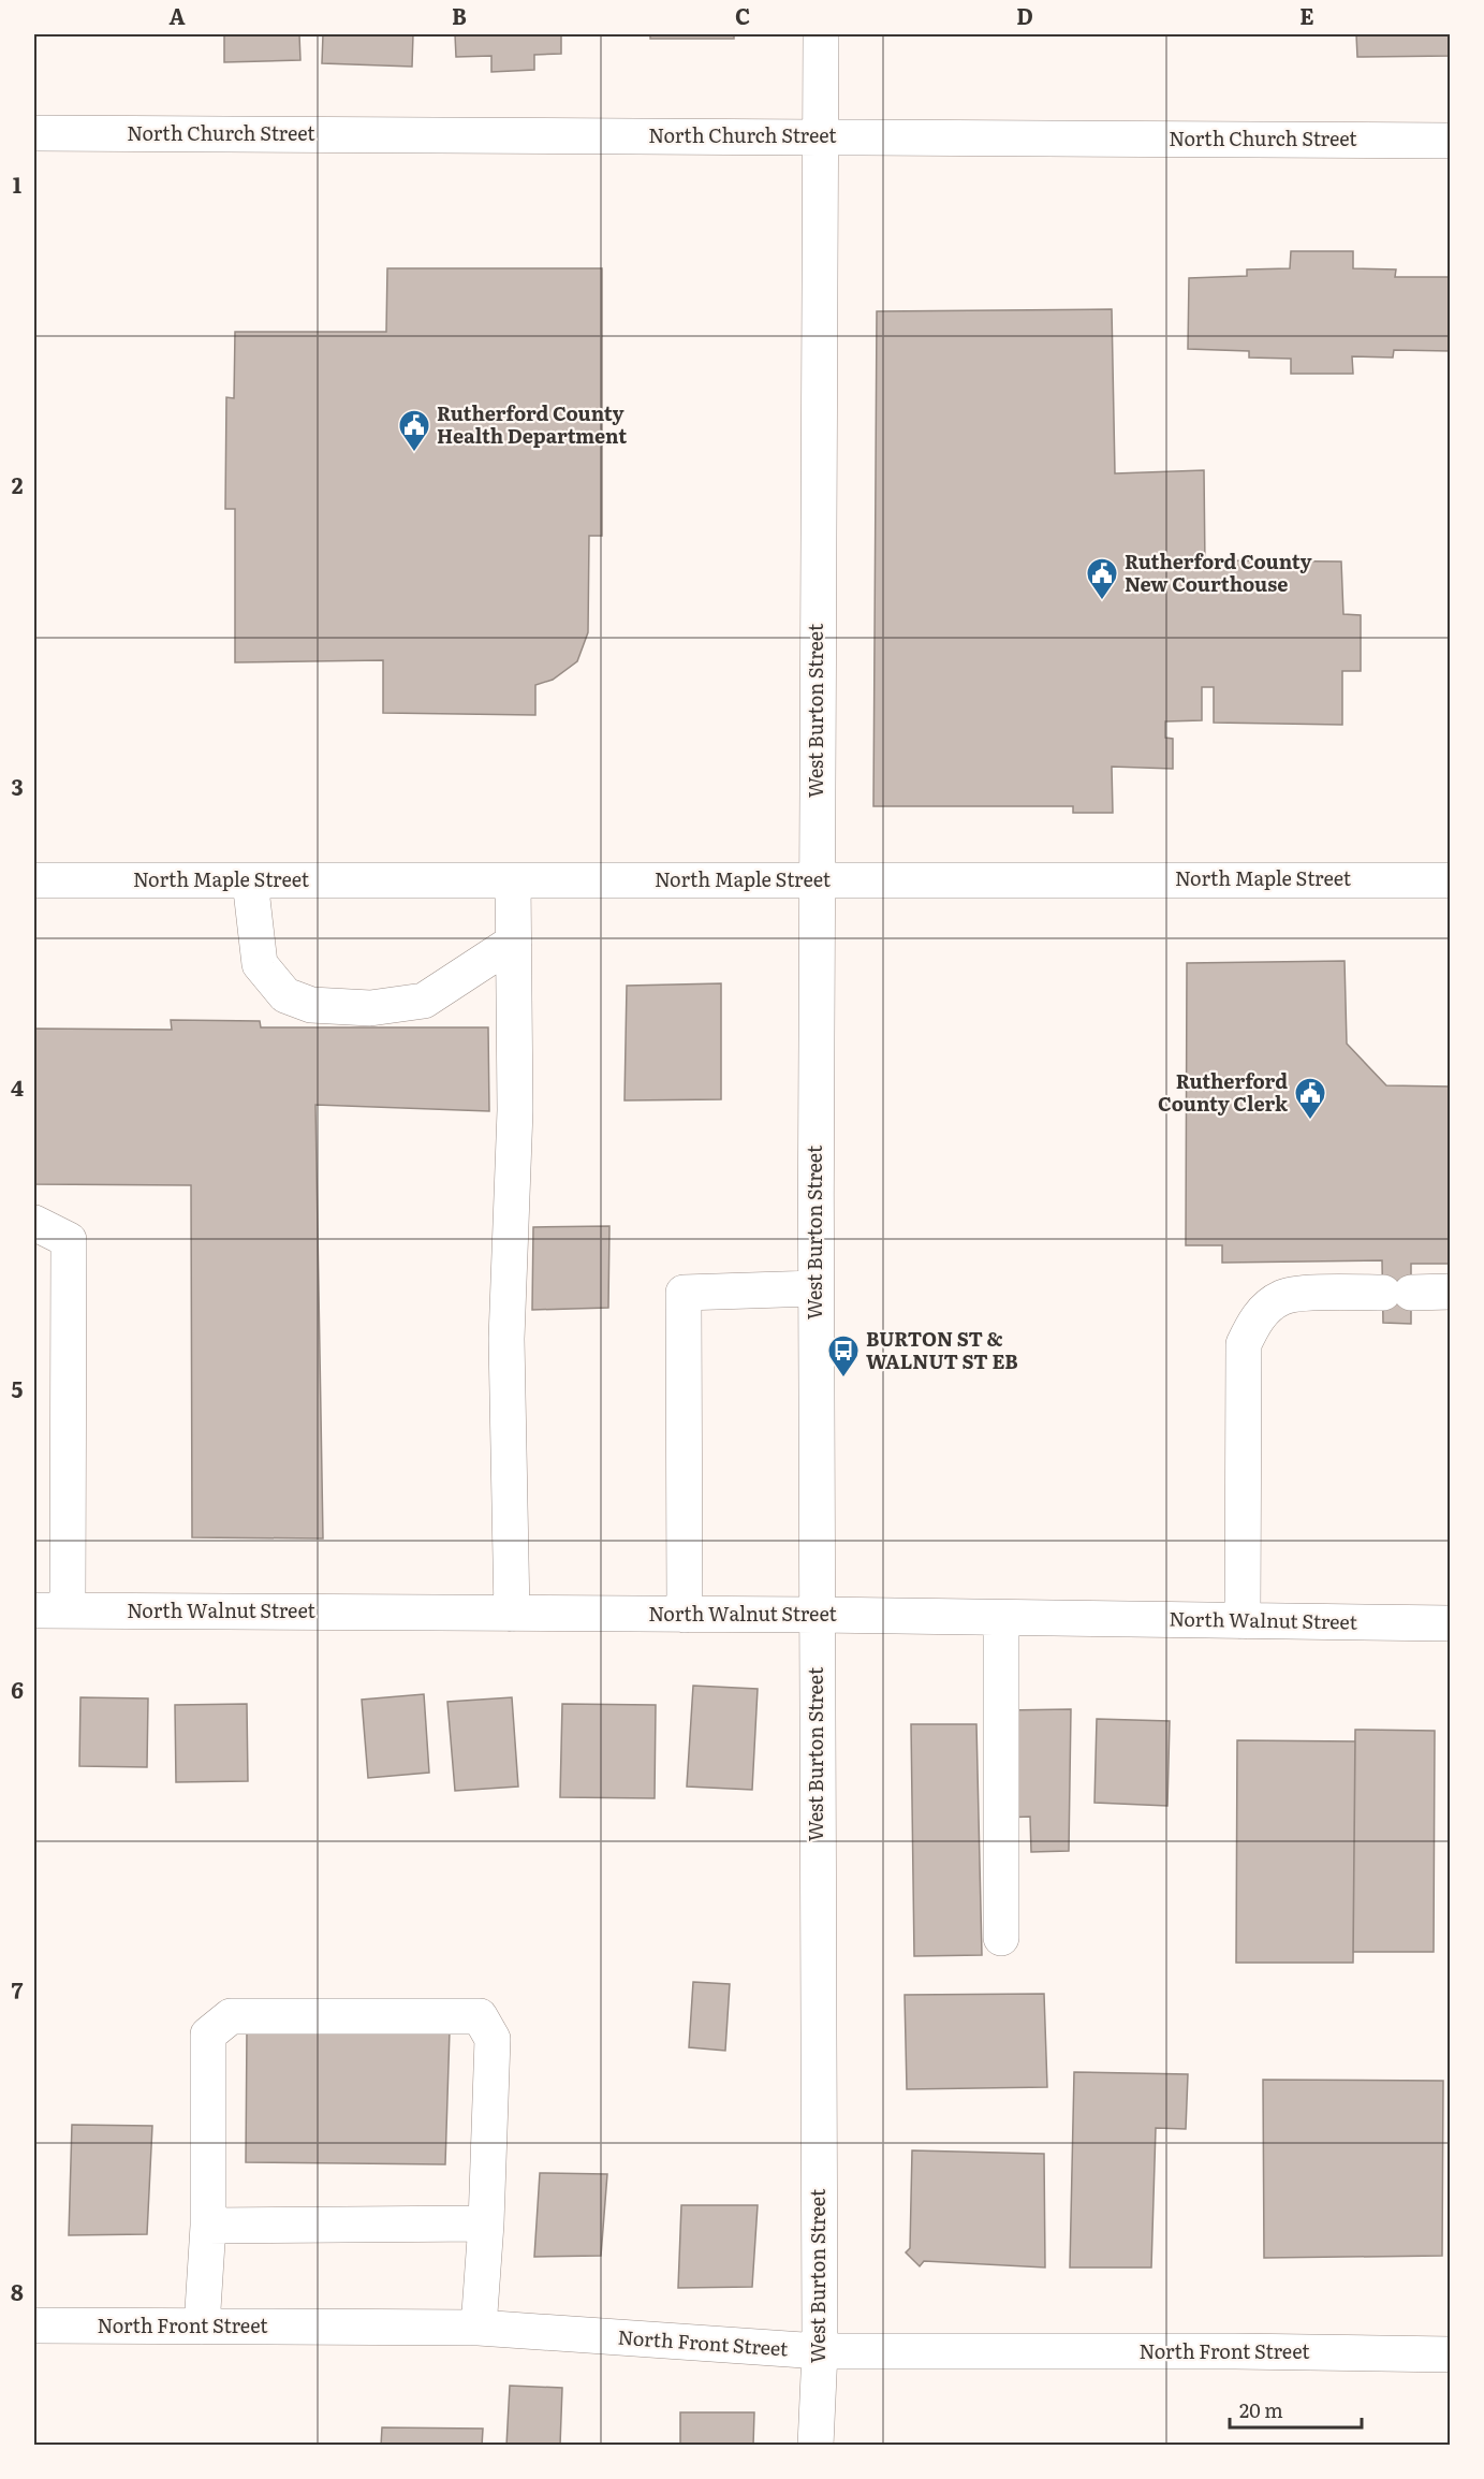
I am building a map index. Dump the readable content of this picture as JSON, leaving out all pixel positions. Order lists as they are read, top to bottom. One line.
{"streets":{"street":["North Church Street","West Burton Street","North Maple Street","North Walnut Street","North Front Street"]},"crossings":[["North Church Street","West Burton Street"],["West Burton Street","North Maple Street"],["West Burton Street","North Walnut Street"],["West Burton Street","North Front Street"]],"places":{"public building":["Rutherford County Health Department","Rutherford County New Courthouse","Rutherford County Clerk"],"bus stop":["BURTON ST & WALNUT ST EB"]},"scale_bar":"20 m","grid":{"columns":["A","B","C","D","E"],"rows":["1","2","3","4","5","6","7","8"]}}
